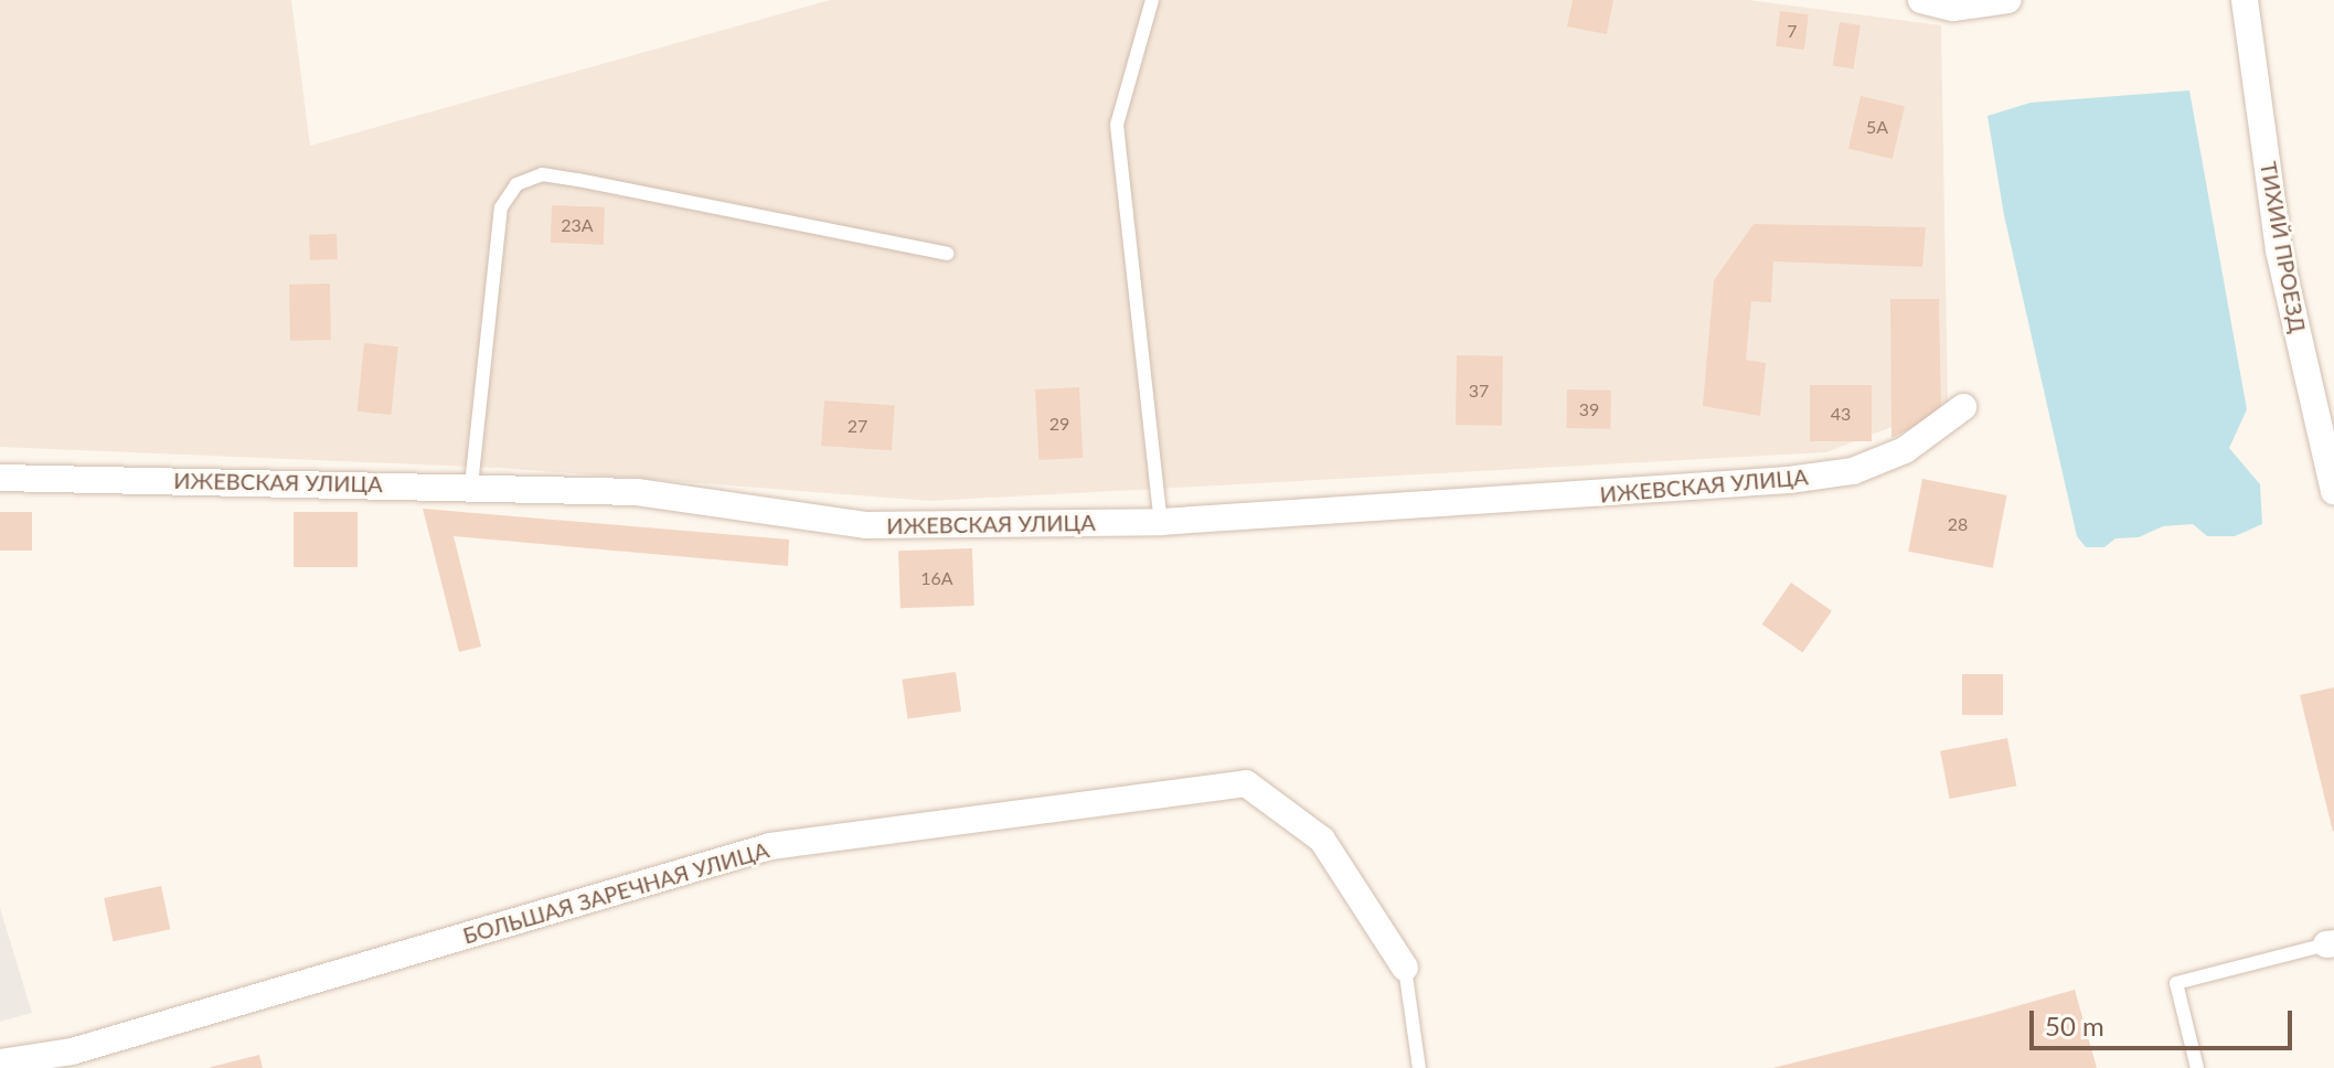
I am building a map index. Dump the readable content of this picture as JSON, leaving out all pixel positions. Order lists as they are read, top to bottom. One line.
{"streets":{"street":["ТИХИЙ ПРОЕЗД","ИЖЕВСКАЯ УЛИЦА","БОЛЬШАЯ ЗАРЕЧНАЯ УЛИЦА"]},"house_numbers":["7","5А","23А","37","39","43","29","27","28","16А"],"scale_bar":"50 m"}
